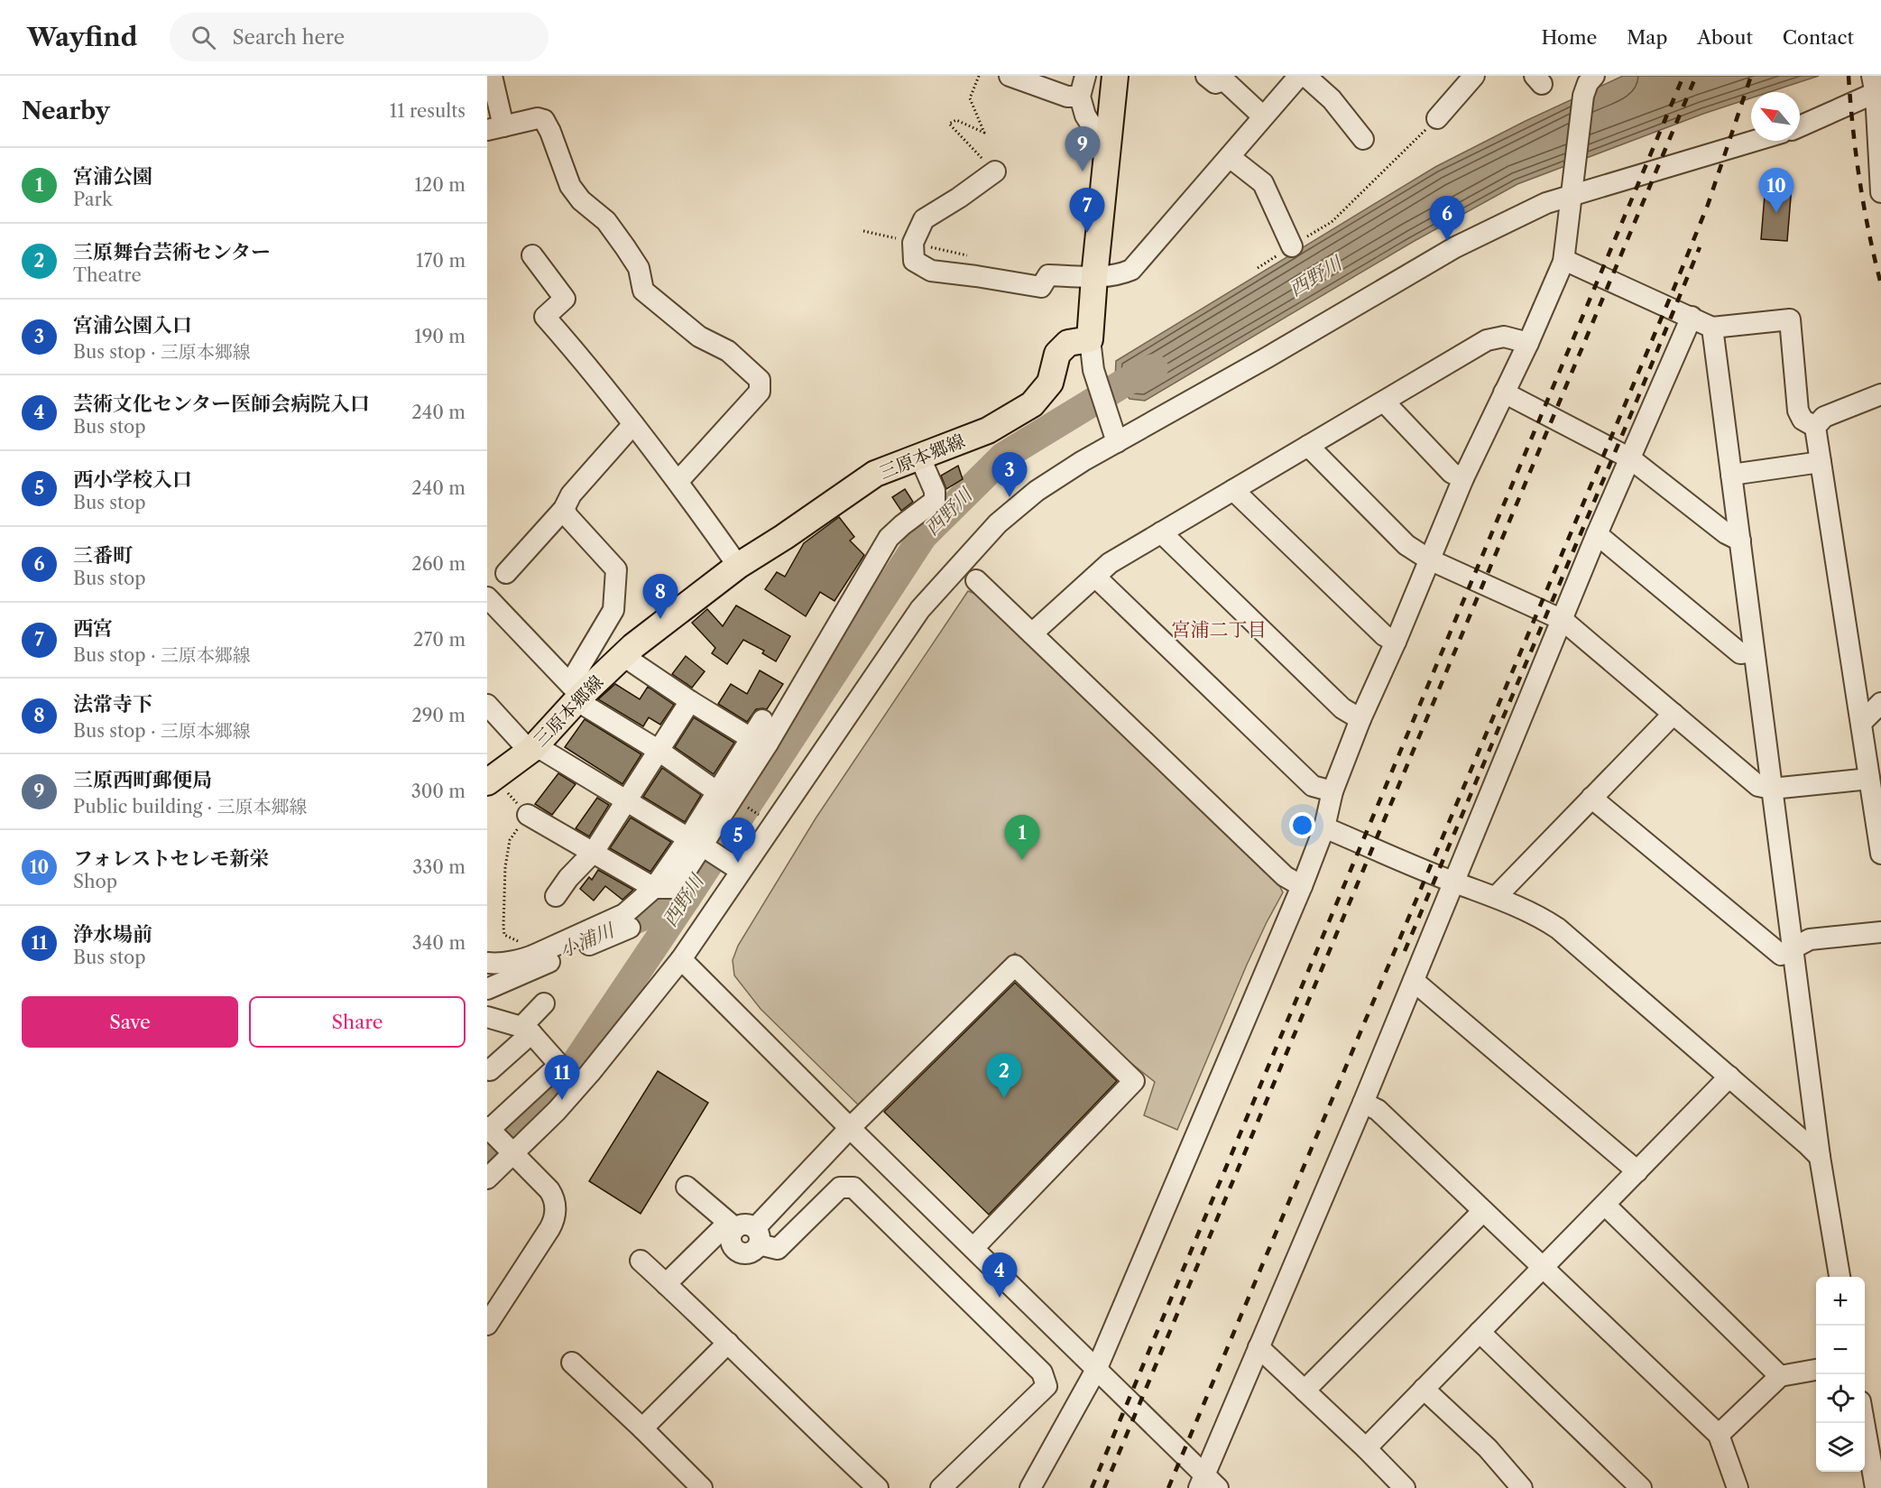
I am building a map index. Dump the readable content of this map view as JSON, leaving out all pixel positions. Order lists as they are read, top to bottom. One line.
{"streets":{"main road":["三原本郷線"]},"districts":["宮浦二丁目"],"water":["西野川","小浦川"],"north":"top left","page":{"header":"Wayfind","search":"Search here","nav":["Home","Map","About","Contact"],"heading":["Nearby","11 results"],"pins":["9","10","7","6","3","8","1","5","2","11","4"],"list":[{"mark":"1","name":"宮浦公園","note":"Park","value":"120 m"},{"mark":"2","name":"三原舞台芸術センター","note":"Theatre","value":"170 m"},{"mark":"3","name":"宮浦公園入口","note":"Bus stop · 三原本郷線","value":"190 m"},{"mark":"4","name":"芸術文化センター医師会病院入口","note":"Bus stop","value":"240 m"},{"mark":"5","name":"西小学校入口","note":"Bus stop","value":"240 m"},{"mark":"6","name":"三番町","note":"Bus stop","value":"260 m"},{"mark":"7","name":"西宮","note":"Bus stop · 三原本郷線","value":"270 m"},{"mark":"8","name":"法常寺下","note":"Bus stop · 三原本郷線","value":"290 m"},{"mark":"9","name":"三原西町郵便局","note":"Public building · 三原本郷線","value":"300 m"},{"mark":"10","name":"フォレストセレモ新栄","note":"Shop","value":"330 m"},{"mark":"11","name":"浄水場前","note":"Bus stop","value":"340 m"}],"buttons":["Save","Share"],"map_buttons":["+","−"]}}
